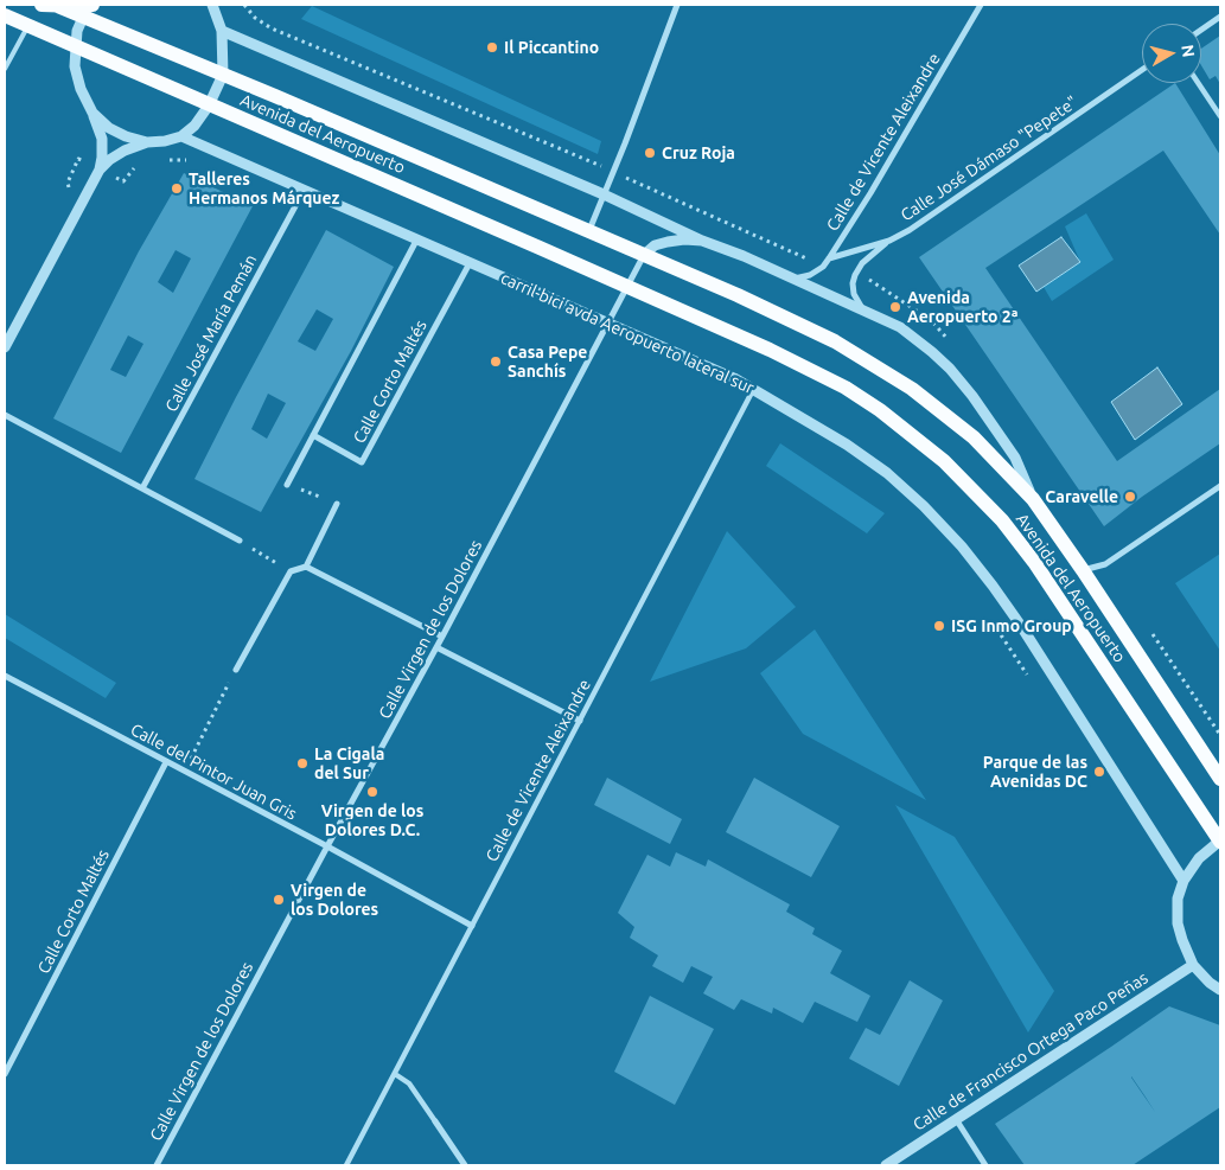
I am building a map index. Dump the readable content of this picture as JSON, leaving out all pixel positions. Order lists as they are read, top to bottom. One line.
{"streets":{"main road":["Avenida del Aeropuerto"],"street":["Calle de Vicente Aleixandre","Calle José Dámaso \"Pepete\"","Calle José María Pemán","Calle Corto Maltés","Calle Virgen de los Dolores","Calle del Pintor Juan Gris","Calle de Francisco Ortega Paco Peñas"]},"crossings":[["Avenida del Aeropuerto","Calle de Vicente Aleixandre"],["Calle de Vicente Aleixandre","Calle José Dámaso \"Pepete\""],["Calle de Vicente Aleixandre","Calle del Pintor Juan Gris"],["Calle Corto Maltés","Calle del Pintor Juan Gris"],["Calle Virgen de los Dolores","Calle del Pintor Juan Gris"]],"places":["Il Piccantino","Cruz Roja","Talleres Hermanos Márquez","Avenida Aeropuerto 2ª","Casa Pepe Sanchís","Caravelle","ISG Inmo Group","La Cigala del Sur","Parque de las Avenidas DC","Virgen de los Dolores D.C.","Virgen de los Dolores"],"north":"right"}
